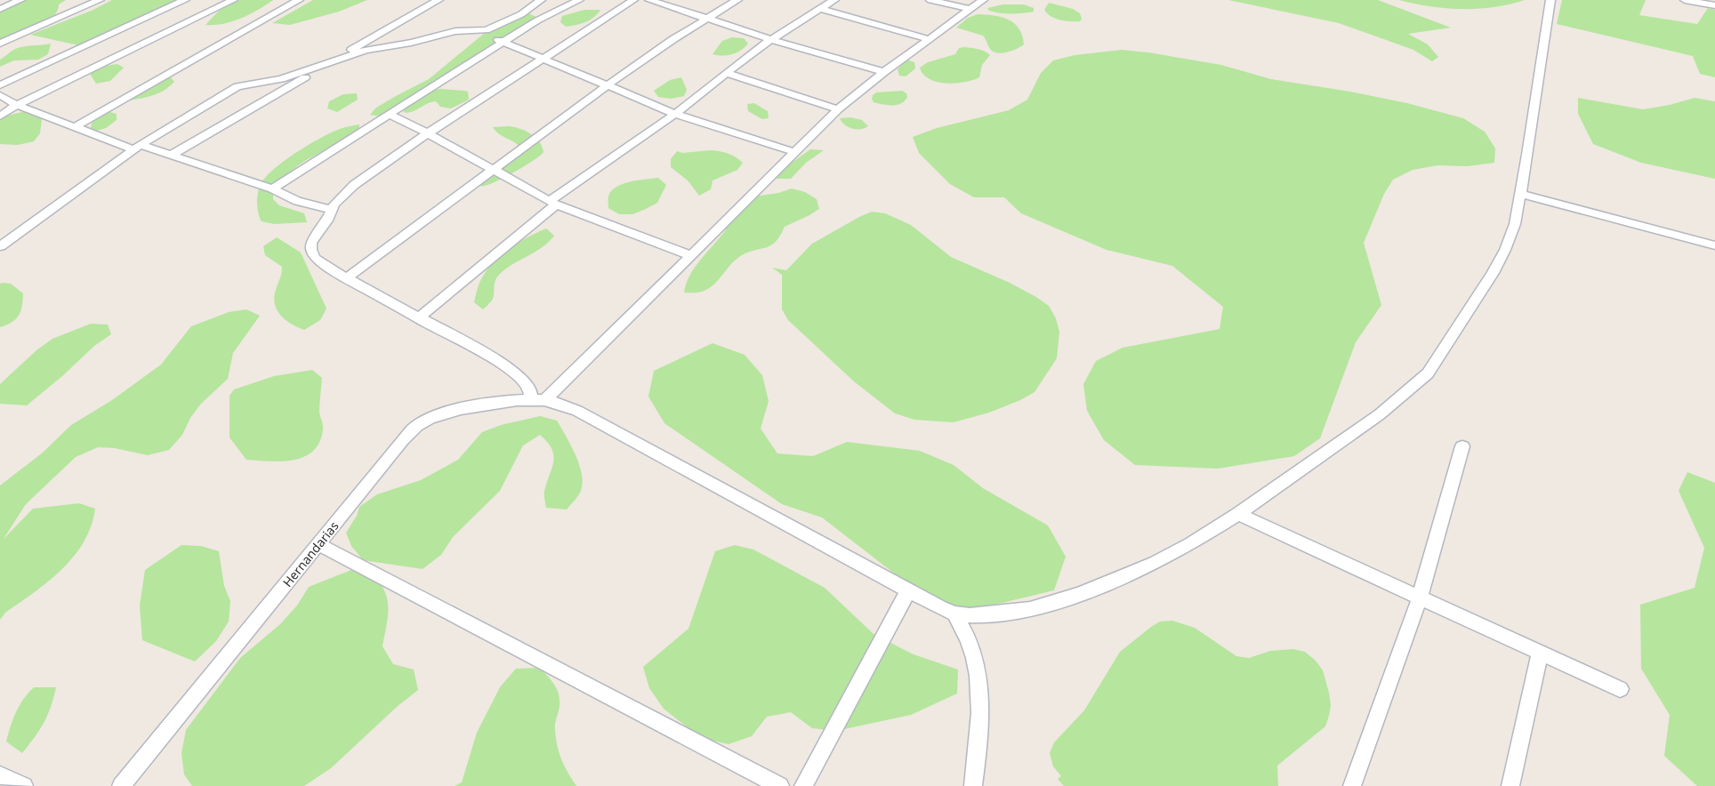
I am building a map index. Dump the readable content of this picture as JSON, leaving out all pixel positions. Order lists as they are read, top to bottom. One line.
{"streets":{"street":["Hernandarias"]}}
